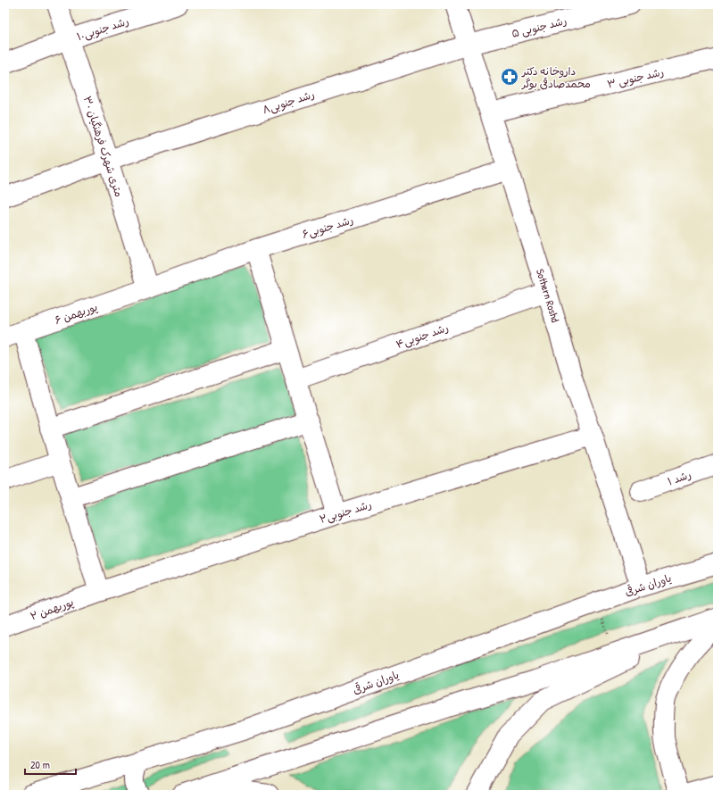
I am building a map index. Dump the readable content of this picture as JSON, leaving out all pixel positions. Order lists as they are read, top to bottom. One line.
{"streets":{"street":["رشد جنوبی ۵","رشد جنوبی۱۰","رشد جنوبی ۳","رشد جنوبی۸","۳۰ متری شهرک فرهنگیان","رشد جنوبی۶","Sothern Roshd","پوربهمن ۶","رشد جنوبی۴","رشد ۱","رشد جنوبی۲","یاوران شرقی","پوربهمن ۲"]},"crossings":[["رشد جنوبی ۵","رشد جنوبی۸"],["رشد جنوبی ۵","Sothern Roshd"],["رشد جنوبی۱۰","۳۰ متری شهرک فرهنگیان"],["رشد جنوبی ۳","Sothern Roshd"],["رشد جنوبی۸","۳۰ متری شهرک فرهنگیان"],["رشد جنوبی۸","Sothern Roshd"],["۳۰ متری شهرک فرهنگیان","رشد جنوبی۶"],["۳۰ متری شهرک فرهنگیان","پوربهمن ۶"],["رشد جنوبی۶","Sothern Roshd"],["رشد جنوبی۶","پوربهمن ۶"],["Sothern Roshd","رشد جنوبی۴"],["Sothern Roshd","رشد جنوبی۲"],["Sothern Roshd","یاوران شرقی"],["رشد جنوبی۲","پوربهمن ۲"]],"places":{"pharmacy":["داروخانه دکتر محمدصادقی بوگر"]},"scale_bar":"20 m"}
